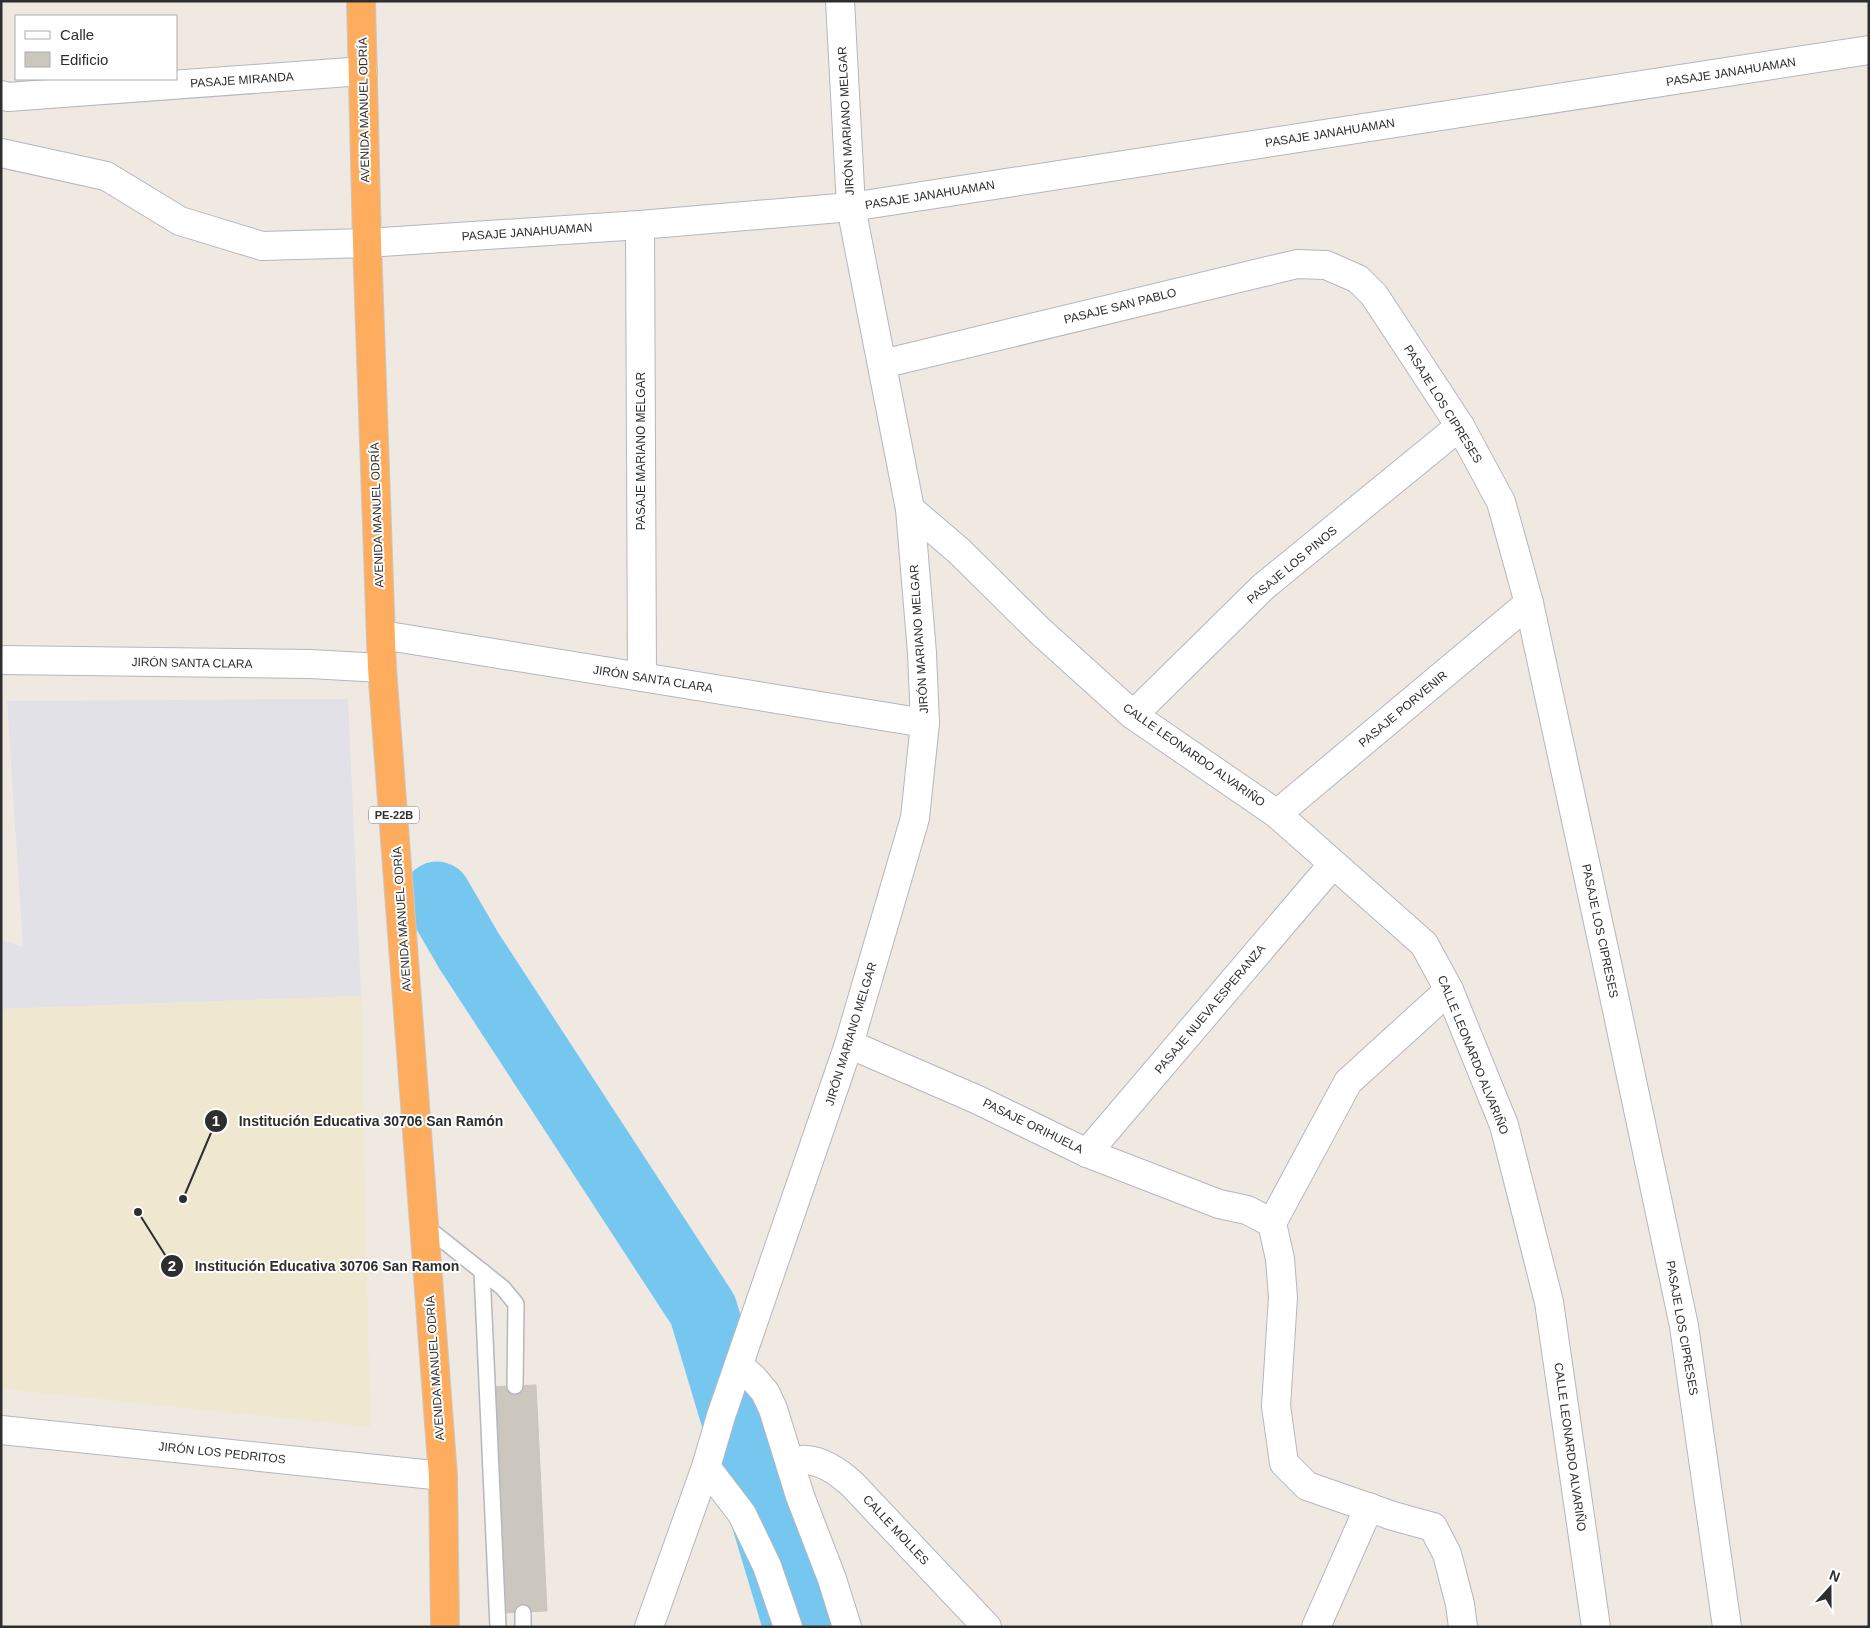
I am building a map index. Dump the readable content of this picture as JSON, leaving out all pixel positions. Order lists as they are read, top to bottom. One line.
{"streets":{"highway":["AVENIDA MANUEL ODRÍA","PE-22B"],"street":["PASAJE JANAHUAMAN","PASAJE MIRANDA","JIRÓN MARIANO MELGAR","PASAJE SAN PABLO","PASAJE LOS CIPRESES","PASAJE MARIANO MELGAR","PASAJE LOS PINOS","JIRÓN SANTA CLARA","PASAJE PORVENIR","CALLE LEONARDO ALVARIÑO","PASAJE NUEVA ESPERANZA","PASAJE ORIHUELA","JIRÓN LOS PEDRITOS","CALLE MOLLES"]},"crossings":[["PASAJE JANAHUAMAN","AVENIDA MANUEL ODRÍA"],["PASAJE JANAHUAMAN","JIRÓN MARIANO MELGAR"],["PASAJE JANAHUAMAN","PASAJE MARIANO MELGAR"],["PASAJE MIRANDA","AVENIDA MANUEL ODRÍA"],["AVENIDA MANUEL ODRÍA","JIRÓN SANTA CLARA"],["AVENIDA MANUEL ODRÍA","JIRÓN LOS PEDRITOS"],["JIRÓN MARIANO MELGAR","PASAJE SAN PABLO"],["JIRÓN MARIANO MELGAR","JIRÓN SANTA CLARA"],["JIRÓN MARIANO MELGAR","CALLE LEONARDO ALVARIÑO"],["JIRÓN MARIANO MELGAR","PASAJE ORIHUELA"],["PASAJE SAN PABLO","PASAJE LOS CIPRESES"],["PASAJE LOS CIPRESES","PASAJE LOS PINOS"],["PASAJE LOS CIPRESES","PASAJE PORVENIR"],["PASAJE MARIANO MELGAR","JIRÓN SANTA CLARA"],["PASAJE LOS PINOS","CALLE LEONARDO ALVARIÑO"],["PASAJE PORVENIR","CALLE LEONARDO ALVARIÑO"],["CALLE LEONARDO ALVARIÑO","PASAJE NUEVA ESPERANZA"],["PASAJE NUEVA ESPERANZA","PASAJE ORIHUELA"]],"places":["Institución Educativa 30706 San Ramón","Institución Educativa 30706 San Ramon"],"legend":["Calle","Edificio"],"north":"top"}
